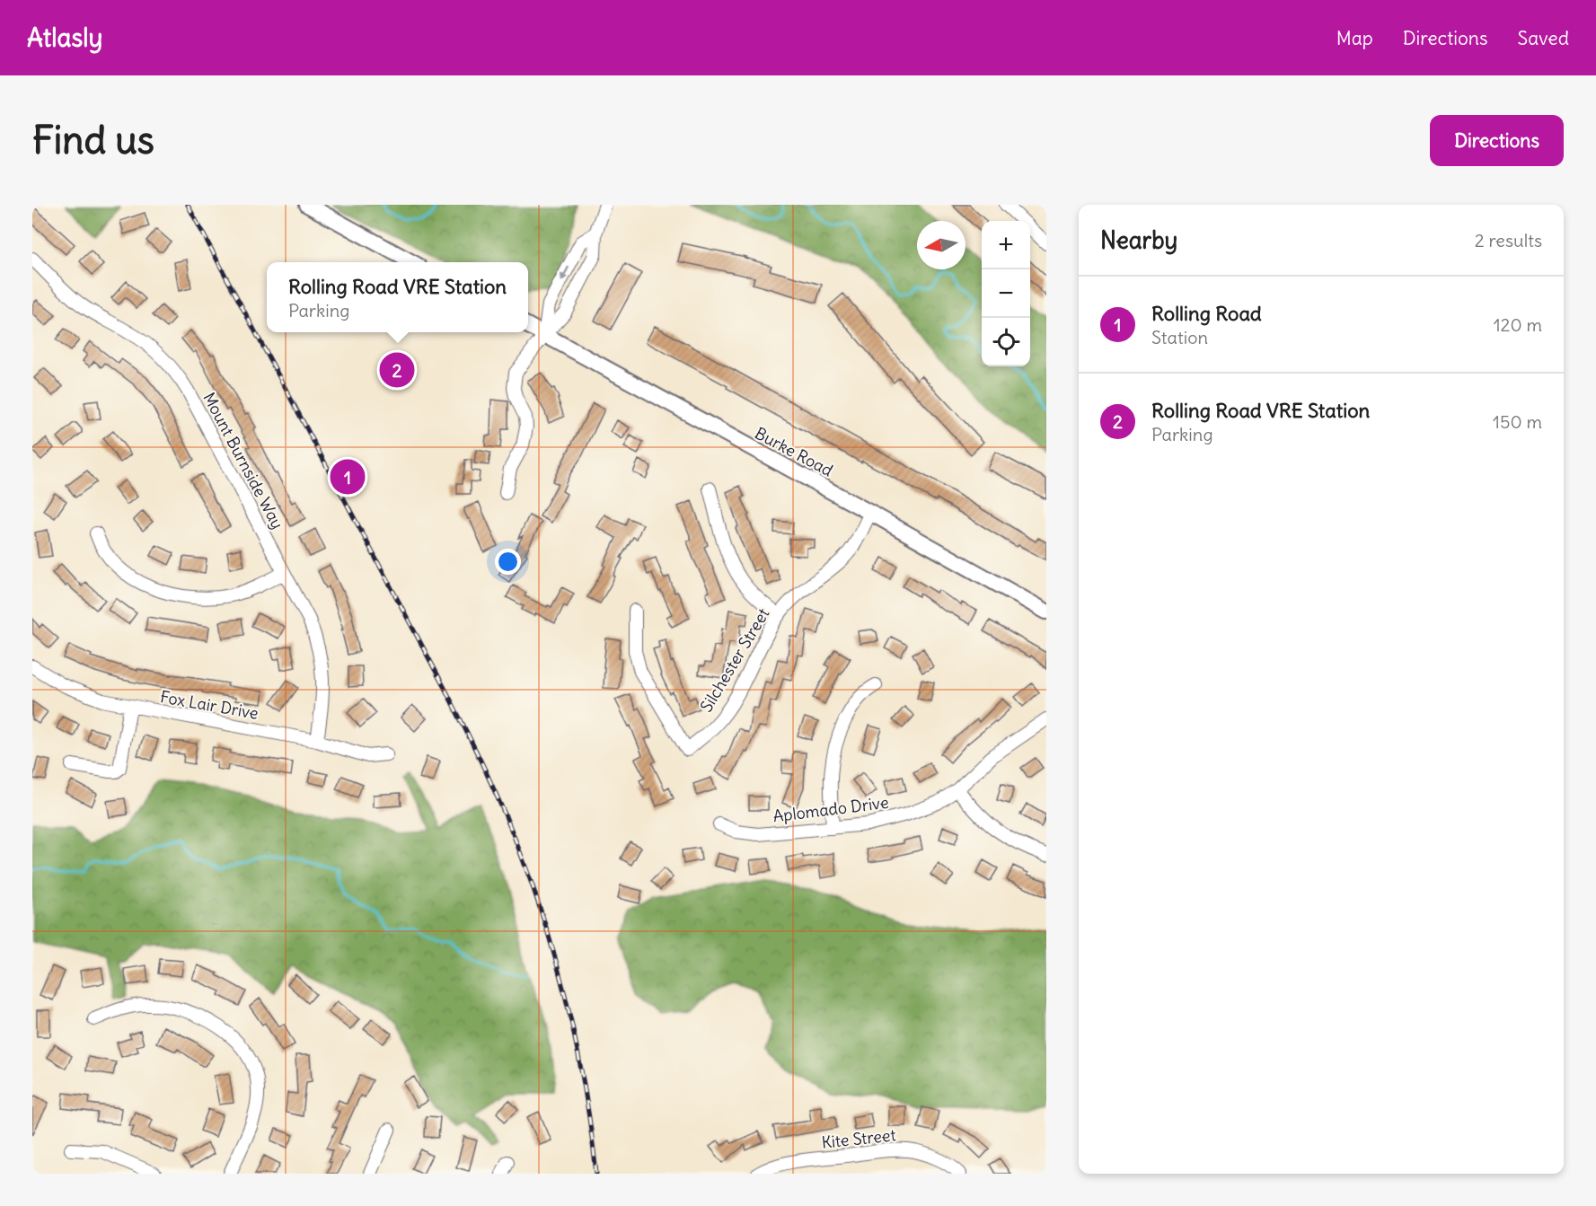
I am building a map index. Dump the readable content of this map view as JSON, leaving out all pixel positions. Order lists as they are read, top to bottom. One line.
{"streets":{"street":["Burke Road","Mount Burnside Way","Silchester Street","Fox Lair Drive","Aplomado Drive","Kite Street"]},"crossings":[["Burke Road","Silchester Street"],["Mount Burnside Way","Fox Lair Drive"]],"north":"left","page":{"header":"Atlasly","nav":["Map","Directions","Saved"],"buttons":"Directions","title":"Find us","heading":["Nearby","2 results"],"map_buttons":["+","−"],"popup":["Rolling Road VRE Station","Parking"],"list":[{"mark":"1","name":"Rolling Road","note":"Station","value":"120 m"},{"mark":"2","name":"Rolling Road VRE Station","note":"Parking","value":"150 m"}],"pins":["2","1"]}}
